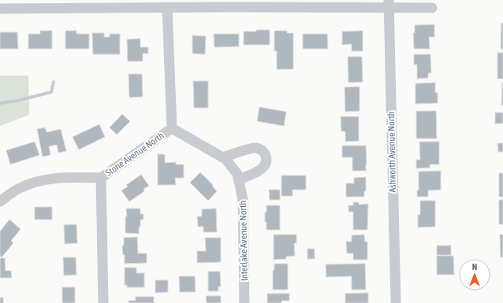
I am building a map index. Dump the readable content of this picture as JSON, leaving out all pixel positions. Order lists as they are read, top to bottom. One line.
{"streets":{"street":["Ashworth Avenue North","Stone Avenue North","Interlake Avenue North"]},"crossings":[["Stone Avenue North","Interlake Avenue North"]],"north":"top"}
